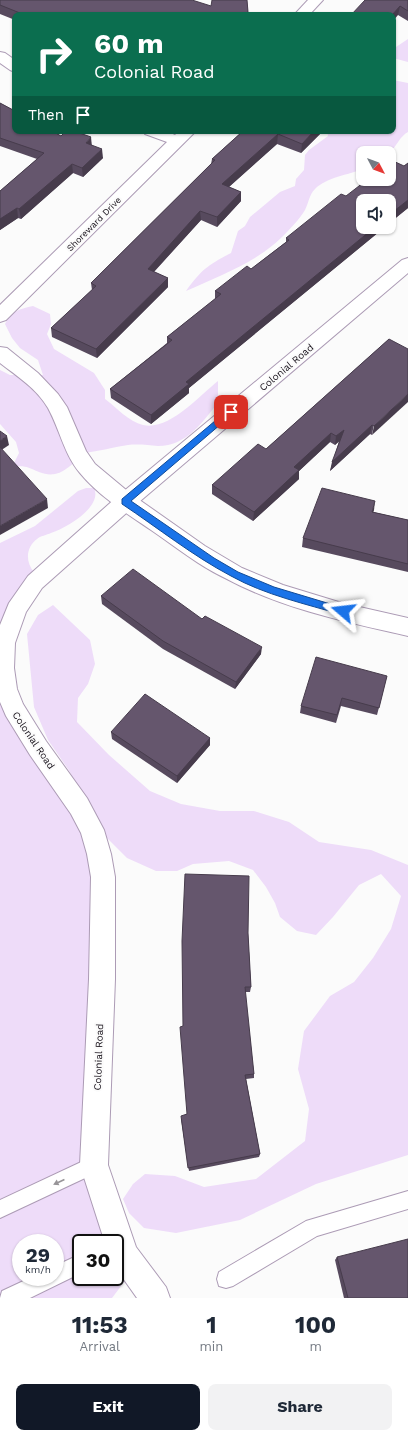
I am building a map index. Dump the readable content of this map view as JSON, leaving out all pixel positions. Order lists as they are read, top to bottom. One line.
{"streets":{"street":["Shoreward Drive","Colonial Road"]},"north":"bottom right","page":{"turn":["60 m","Colonial Road"],"then":"Then","speed":"29 km/h","limit":"30","eta":["11:53","Arrival","1","min","100","m"],"buttons":["Exit","Share"]}}
